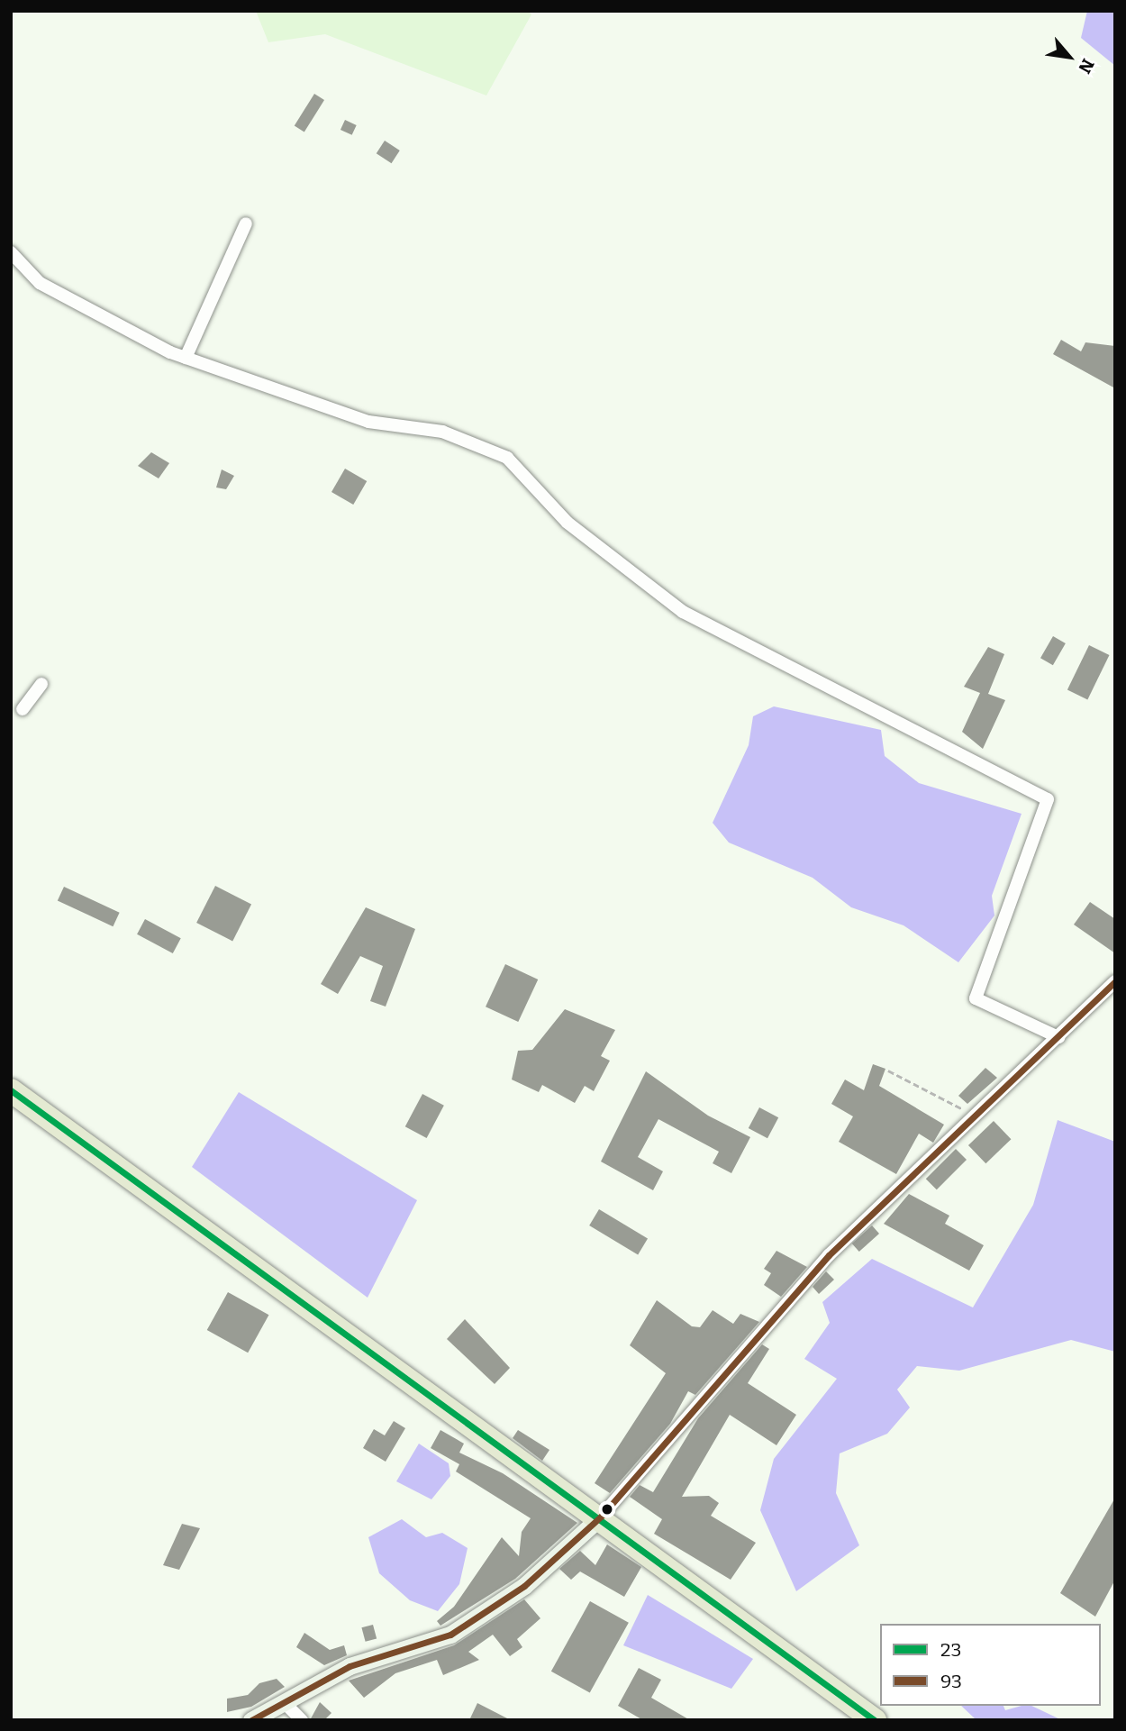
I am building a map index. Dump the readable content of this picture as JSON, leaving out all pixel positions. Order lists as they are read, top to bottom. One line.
{"lines":["transit line 93","transit line 23"],"legend":["23","93"],"north":"bottom right"}
